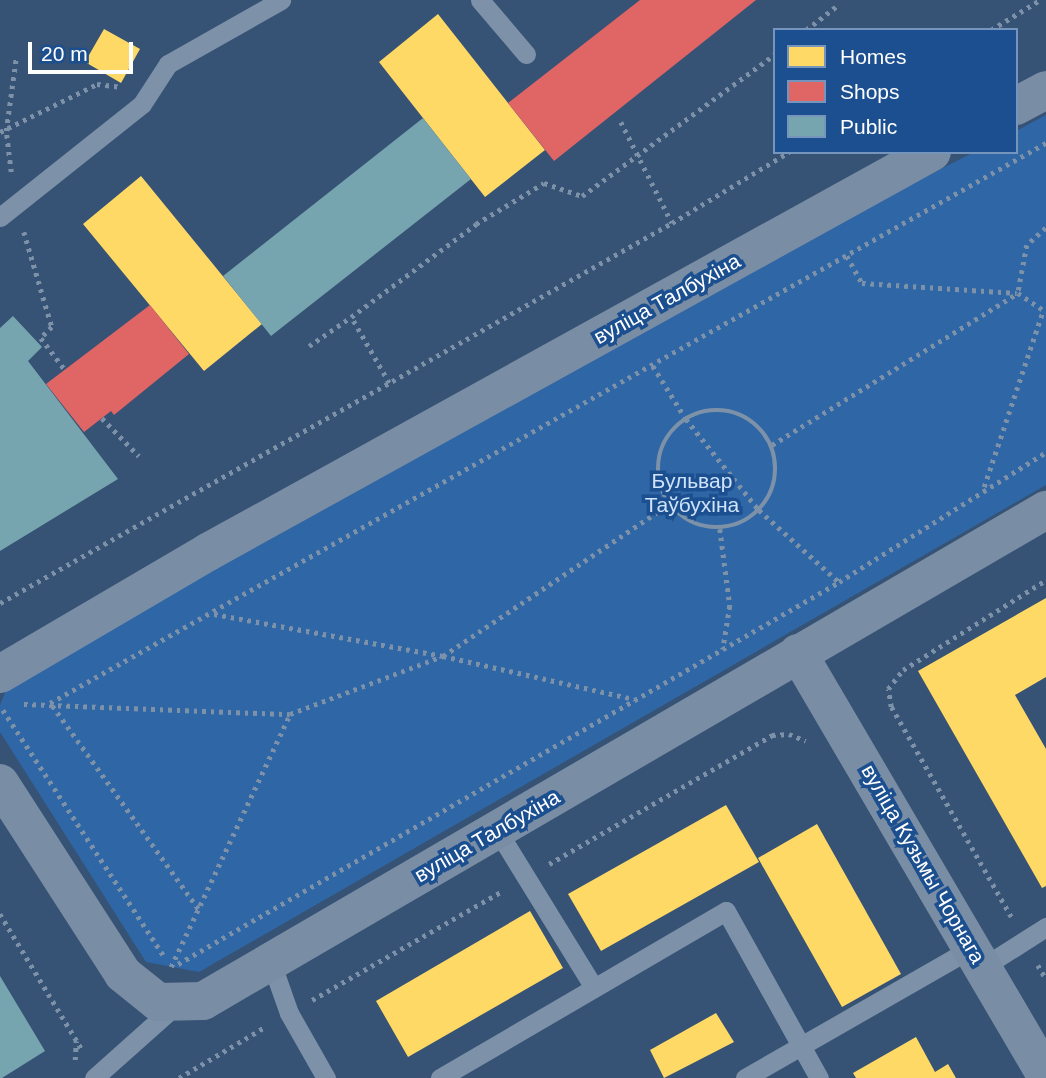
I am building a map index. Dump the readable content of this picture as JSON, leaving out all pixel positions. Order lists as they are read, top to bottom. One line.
{"streets":{"main road":["вуліца Талбухіна","вуліца Кузьмы Чорнага"]},"crossings":[["вуліца Талбухіна","вуліца Кузьмы Чорнага"]],"parks":["Бульвар Таўбухіна"],"legend":["Homes","Shops","Public"],"scale_bar":"20 m"}
